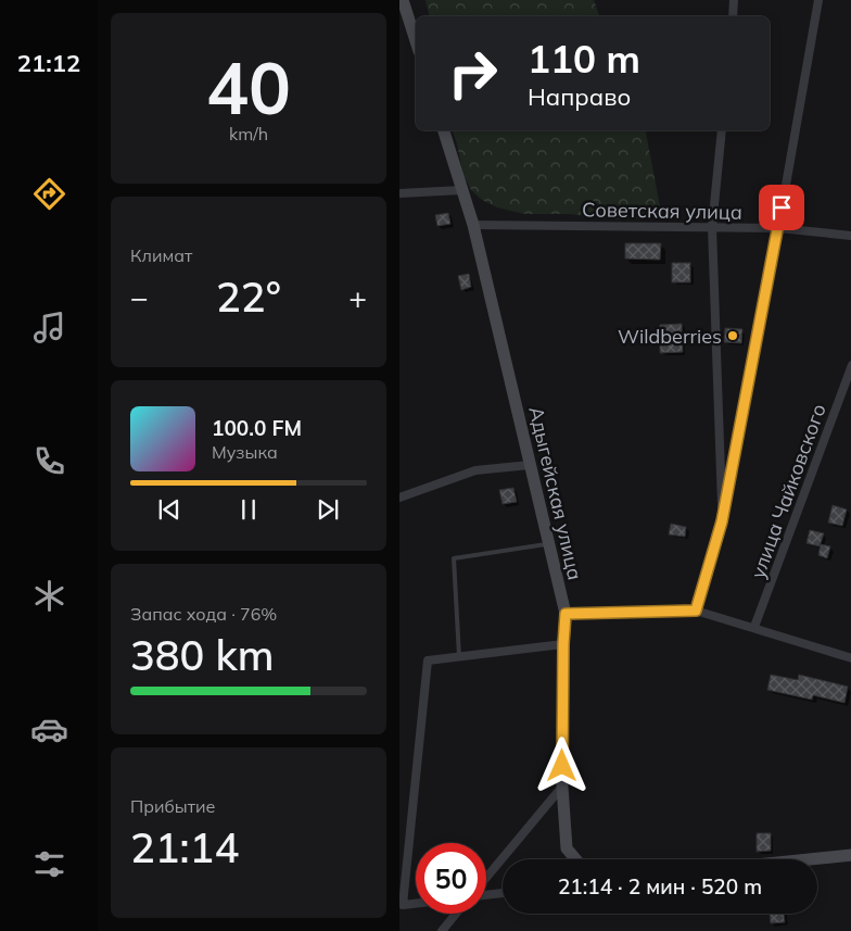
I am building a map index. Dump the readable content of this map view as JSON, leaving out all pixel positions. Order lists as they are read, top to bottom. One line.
{"streets":{"main road":["Адыгейская улица"],"street":["Советская улица","улица Чайковского"]},"crossings":[["Советская улица","Адыгейская улица"]],"places":["Wildberries"],"page":{"tabs":"21:12","tile":[["40","km/h"],"Климат",["Запас хода · 76%","380 km"],["Прибытие","21:14"]],"turn":["110 m","Направо"],"heat":["−","22°","+"],"song":["100.0 FM","Музыка"],"limit":"50","trip":"21:14 · 2 мин · 520 m"}}
